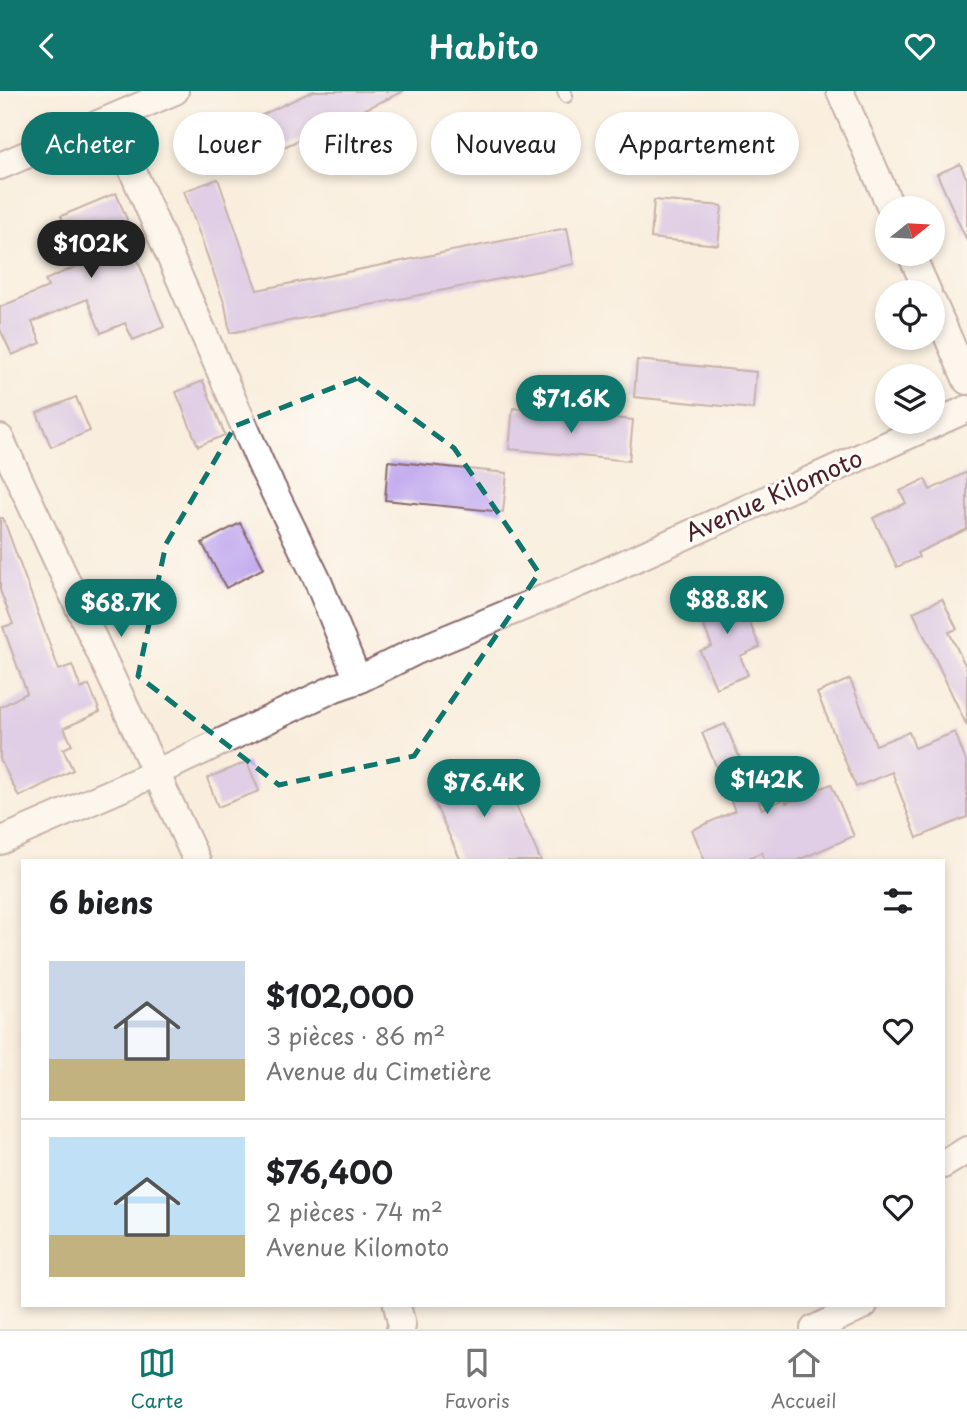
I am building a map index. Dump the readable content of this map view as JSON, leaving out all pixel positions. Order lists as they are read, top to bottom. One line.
{"streets":{"street":["Avenue Kilomoto"]},"north":"right","page":{"header":"Habito","chip":["Acheter","Louer","Filtres","Nouveau","Appartement"],"price":["$102K","$71.6K","$88.8K","$68.7K","$142K","$76.4K"],"heading":"6 biens","list":[{"name":"$102,000","note":"3 pièces · 86 m² · Avenue du Cimetière"},{"name":"$76,400","note":"2 pièces · 74 m² · Avenue Kilomoto"}],"tabs":["Carte","Favoris","Accueil"]}}
